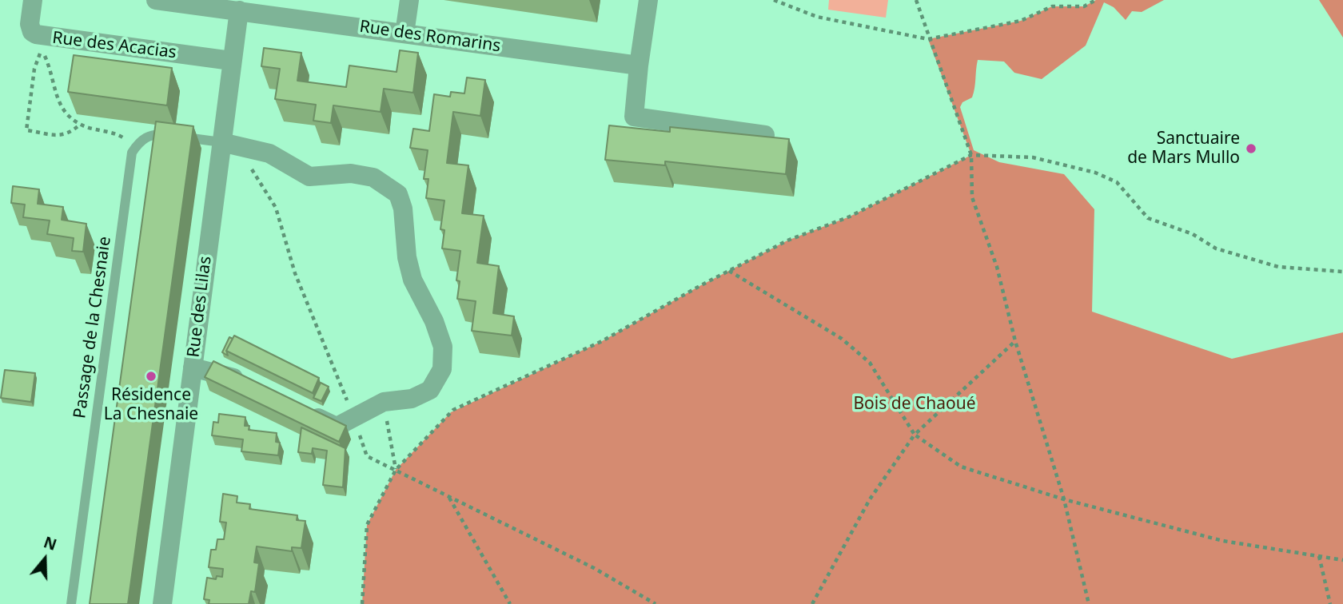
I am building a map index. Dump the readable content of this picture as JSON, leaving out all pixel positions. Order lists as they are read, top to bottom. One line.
{"streets":{"street":["Rue des Romarins","Rue des Acacias","Rue des Lilas"],"lane":["Passage de la Chesnaie"]},"crossings":[["Rue des Romarins","Rue des Lilas"],["Rue des Acacias","Rue des Lilas"]],"parks":["Bois de Chaoué"],"places":["Sanctuaire de Mars Mullo","Résidence La Chesnaie"],"north":"top"}
